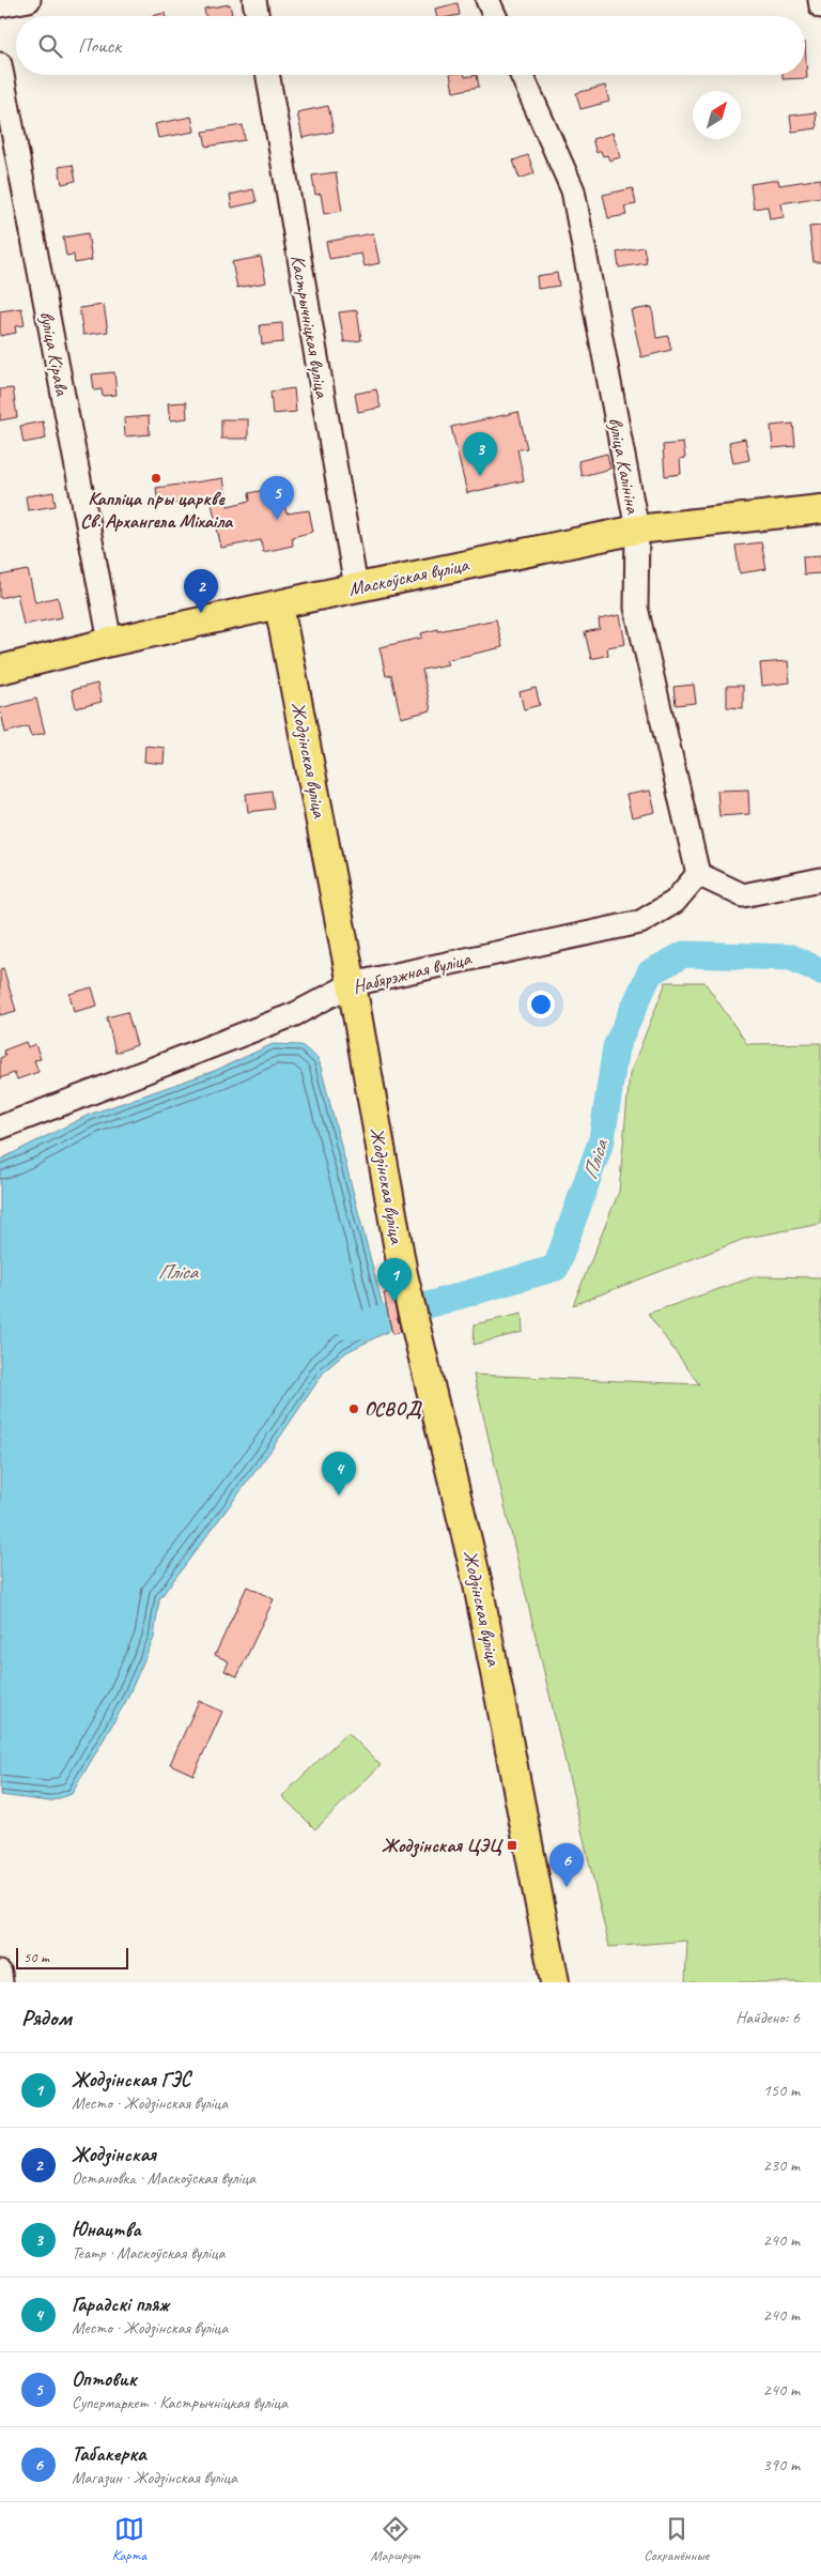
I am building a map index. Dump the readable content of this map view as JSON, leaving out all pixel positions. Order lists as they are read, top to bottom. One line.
{"streets":{"main road":["Маскоўская вуліца","Жодзінская вуліца"],"street":["Кастрычніцкая вуліца","вуліца Кірава","вуліца Калініна","Набярэжная вуліца"]},"crossings":[["Кастрычніцкая вуліца","Маскоўская вуліца"],["вуліца Кірава","Маскоўская вуліца"],["вуліца Калініна","Маскоўская вуліца"],["вуліца Калініна","Набярэжная вуліца"],["Маскоўская вуліца","Жодзінская вуліца"],["Жодзінская вуліца","Набярэжная вуліца"]],"water":["Пліса"],"places":{"other":["Капліца пры царкве Св. Архангела Міхаіла","ОСВОД"],"transit":["Жодзінская ЦЭЦ"]},"scale_bar":"50 m","north":"top right","page":{"search":"Поиск","pins":["3","5","2","1","4","6"],"scale":"50 m","heading":["Рядом","Найдено: 6"],"list":[{"mark":"1","name":"Жодзінская ГЭС","note":"Место · Жодзінская вуліца","value":"150 m"},{"mark":"2","name":"Жодзінская","note":"Остановка · Маскоўская вуліца","value":"230 m"},{"mark":"3","name":"Юнацтва","note":"Театр · Маскоўская вуліца","value":"240 m"},{"mark":"4","name":"Гарадскі пляж","note":"Место · Жодзінская вуліца","value":"240 m"},{"mark":"5","name":"Оптовик","note":"Супермаркет · Кастрычніцкая вуліца","value":"240 m"},{"mark":"6","name":"Табакерка","note":"Магазин · Жодзінская вуліца","value":"390 m"}],"nav":["Карта","Маршрут","Сохранённые"]}}
